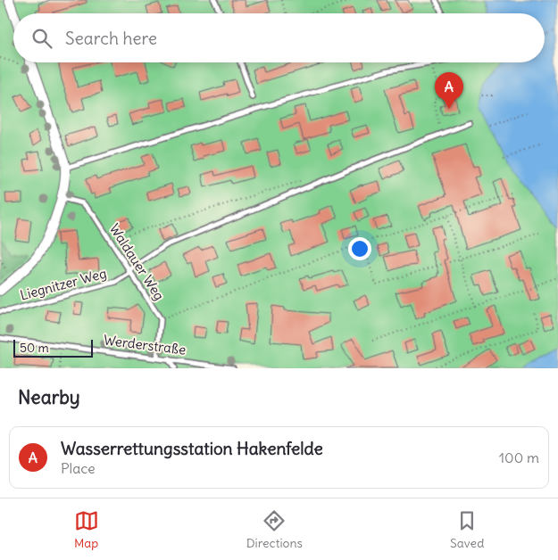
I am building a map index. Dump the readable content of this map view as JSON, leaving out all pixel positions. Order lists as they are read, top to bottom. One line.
{"streets":{"lane":["Waldauer Weg","Liegnitzer Weg","Werderstraße"]},"crossings":[["Waldauer Weg","Liegnitzer Weg"],["Waldauer Weg","Werderstraße"]],"scale_bar":"50 m","page":{"search":"Search here","pins":"A","scale":"50 m","heading":"Nearby","list":[{"mark":"A","name":"Wasserrettungsstation Hakenfelde","note":"Place","value":"100 m"}],"nav":["Map","Directions","Saved"]}}
